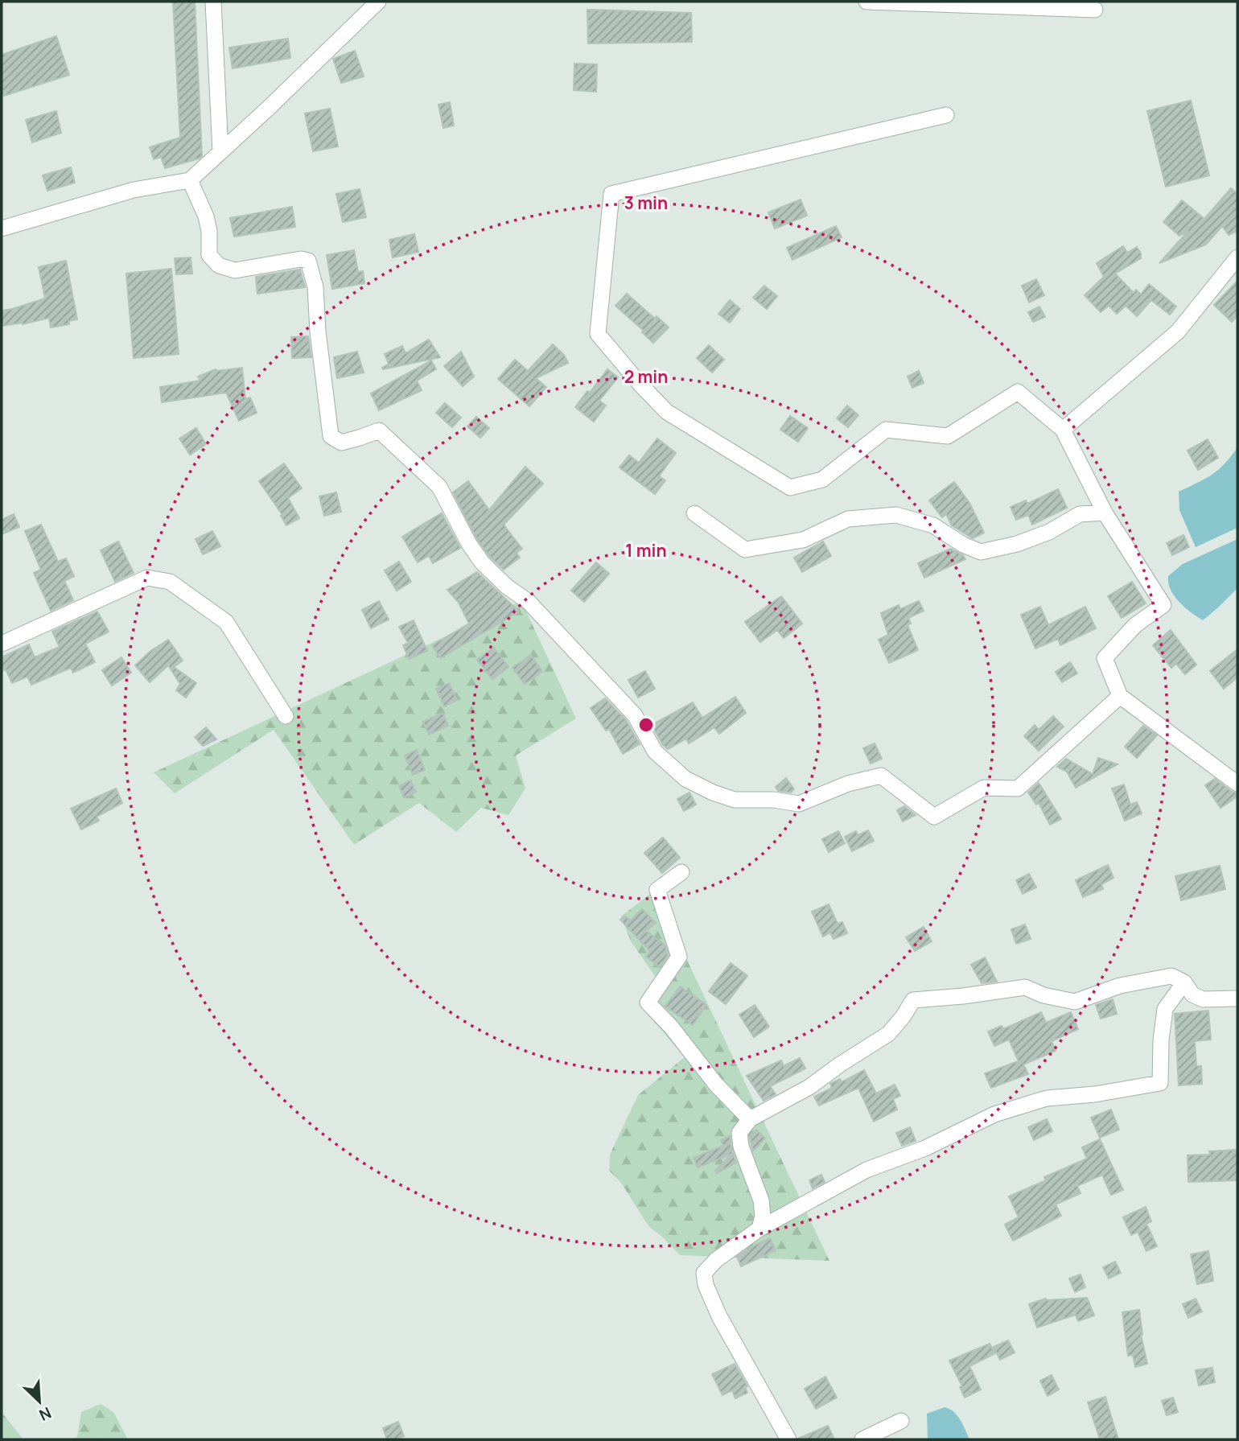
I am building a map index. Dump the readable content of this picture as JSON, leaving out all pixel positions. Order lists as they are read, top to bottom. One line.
{"north":"bottom right","rings":["3 min","2 min","1 min"]}
